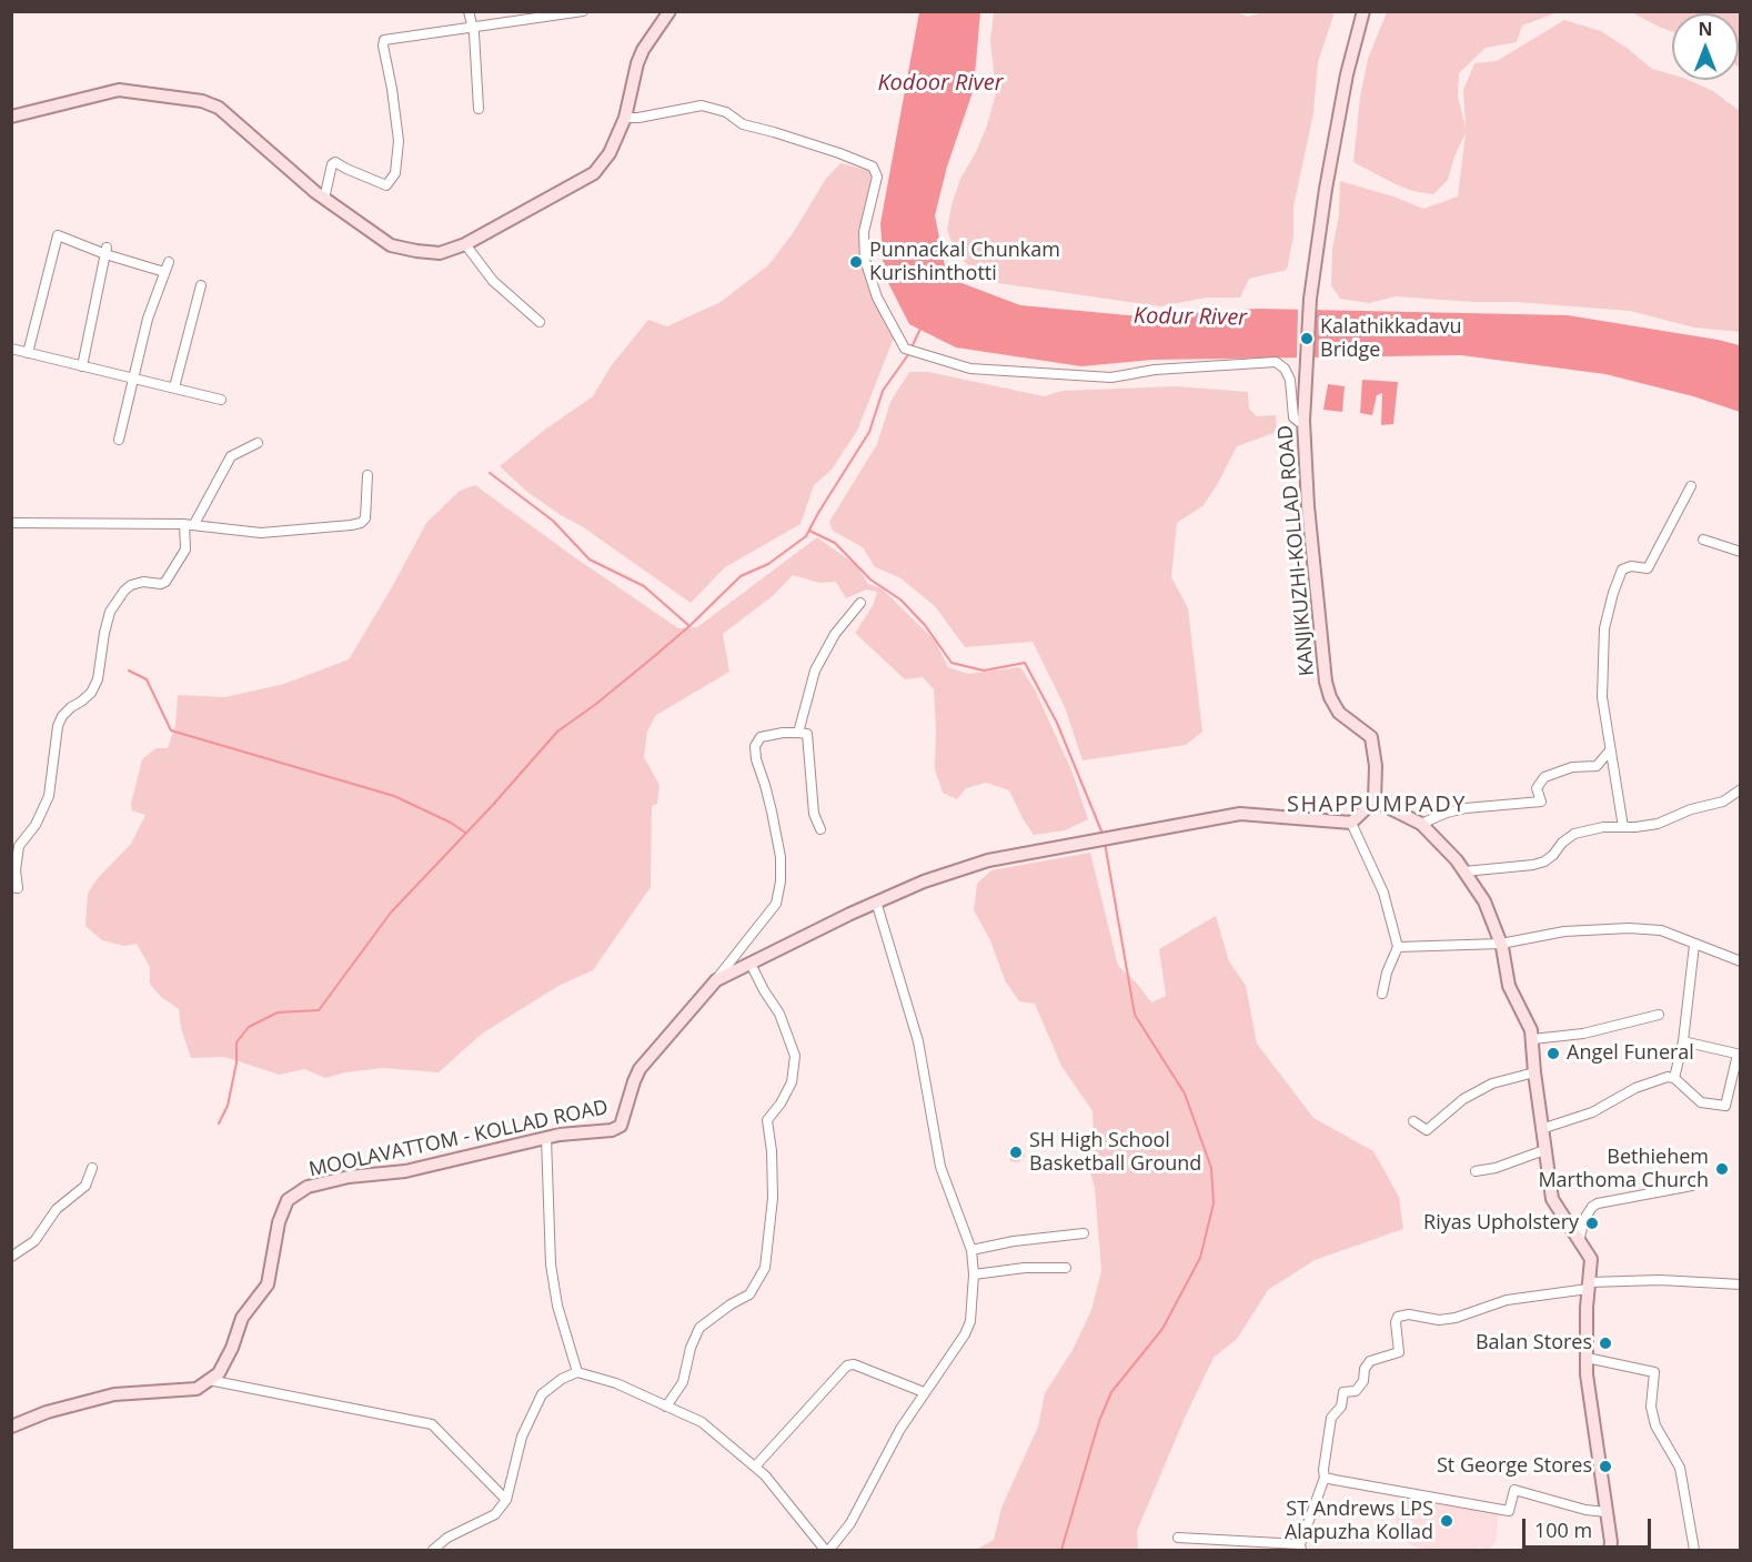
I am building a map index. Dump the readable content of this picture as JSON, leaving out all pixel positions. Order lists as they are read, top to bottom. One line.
{"streets":{"main road":["KANJIKUZHI-KOLLAD ROAD","MOOLAVATTOM - KOLLAD ROAD"]},"districts":["SHAPPUMPADY"],"water":["Kodoor River","Kodur River"],"places":["Punnackal Chunkam Kurishinthotti","Kalathikkadavu Bridge","Angel Funeral","SH High School Basketball Ground","Bethiehem Marthoma Church","Riyas Upholstery","Balan Stores","St George Stores","ST Andrews LPS Alapuzha Kollad"],"scale_bar":"100 m","north":"top"}
